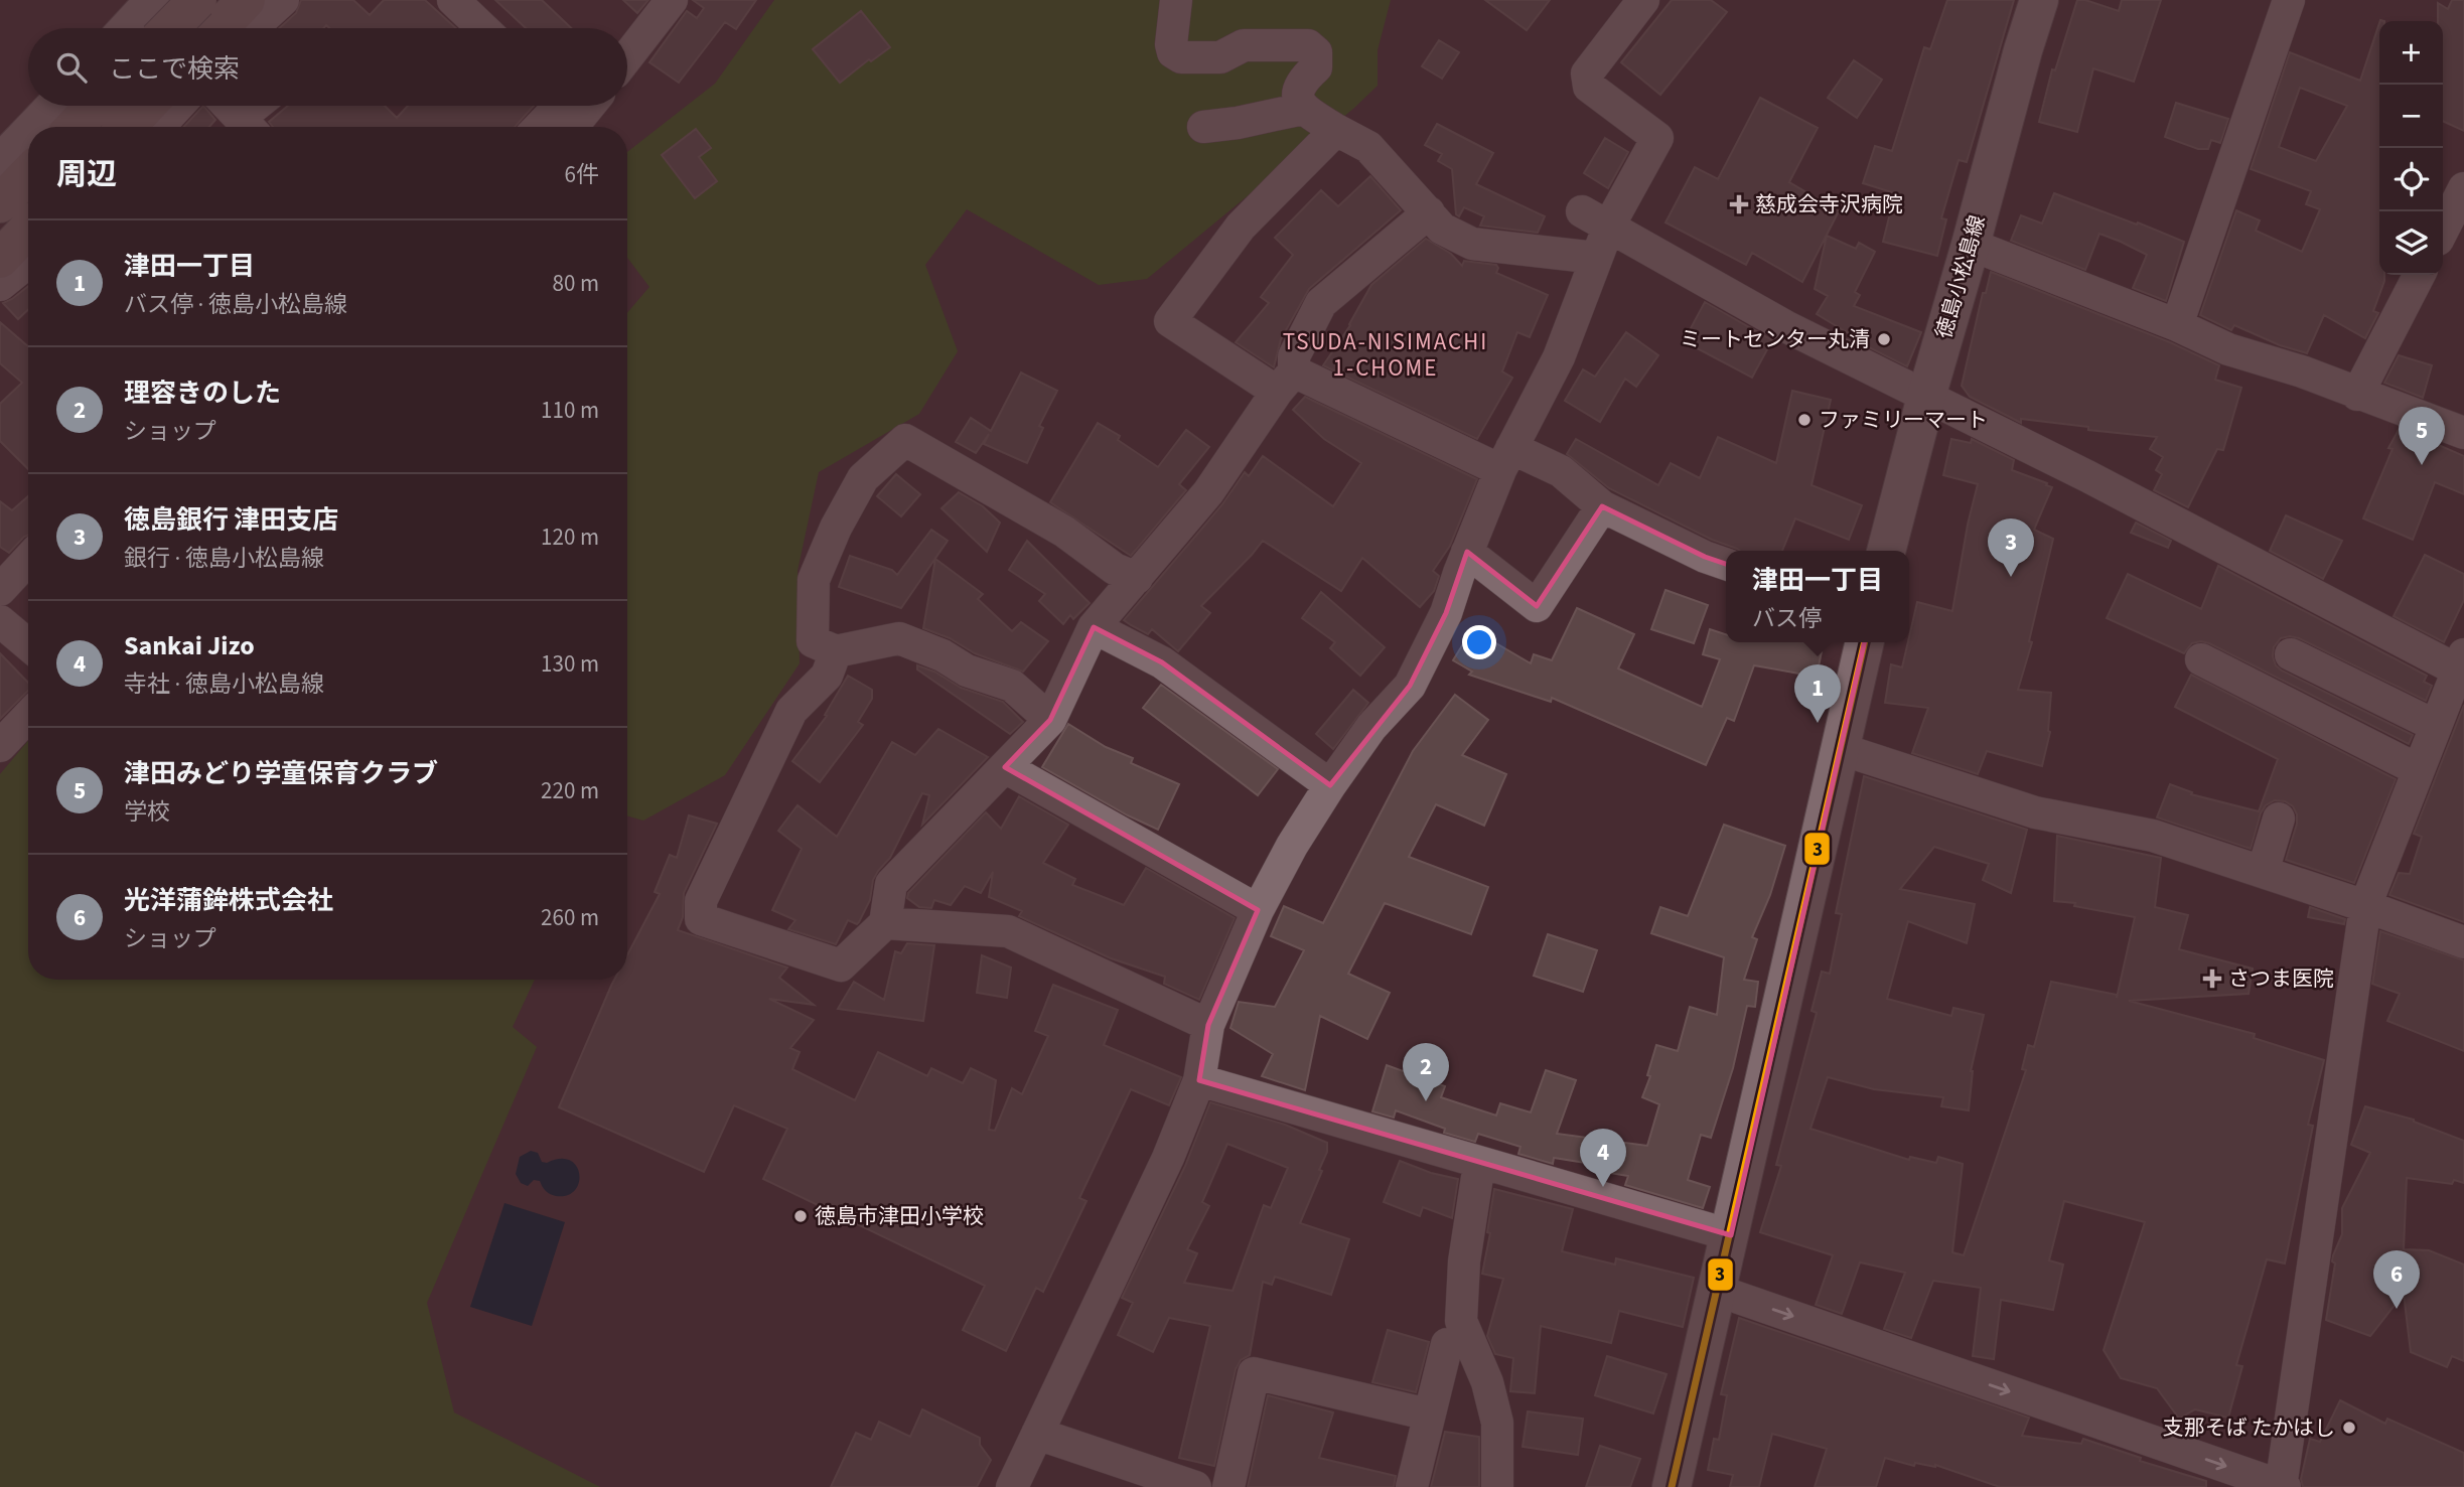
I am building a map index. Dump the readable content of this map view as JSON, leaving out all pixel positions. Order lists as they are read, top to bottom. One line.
{"streets":{"main road":["徳島小松島線"]},"districts":["TSUDA-NISIMACHI 1-CHOME"],"places":{"health":["慈成会寺沢病院","さつま医院"],"other":["ミートセンター丸清","ファミリーマート","徳島市津田小学校","支那そば たかはし"]},"lines":["transit line 3"],"page":{"map_buttons":["+","−"],"search":"ここで検索","heading":["周辺","6件"],"list":[{"mark":"1","name":"津田一丁目","note":"バス停 · 徳島小松島線","value":"80 m"},{"mark":"2","name":"理容きのした","note":"ショップ","value":"110 m"},{"mark":"3","name":"徳島銀行 津田支店","note":"銀行 · 徳島小松島線","value":"120 m"},{"mark":"4","name":"Sankai Jizo","note":"寺社 · 徳島小松島線","value":"130 m"},{"mark":"5","name":"津田みどり学童保育クラブ","note":"学校","value":"220 m"},{"mark":"6","name":"光洋蒲鉾株式会社","note":"ショップ","value":"260 m"}],"pins":["5","3","1","2","4","6"],"popup":["津田一丁目","バス停"]}}
